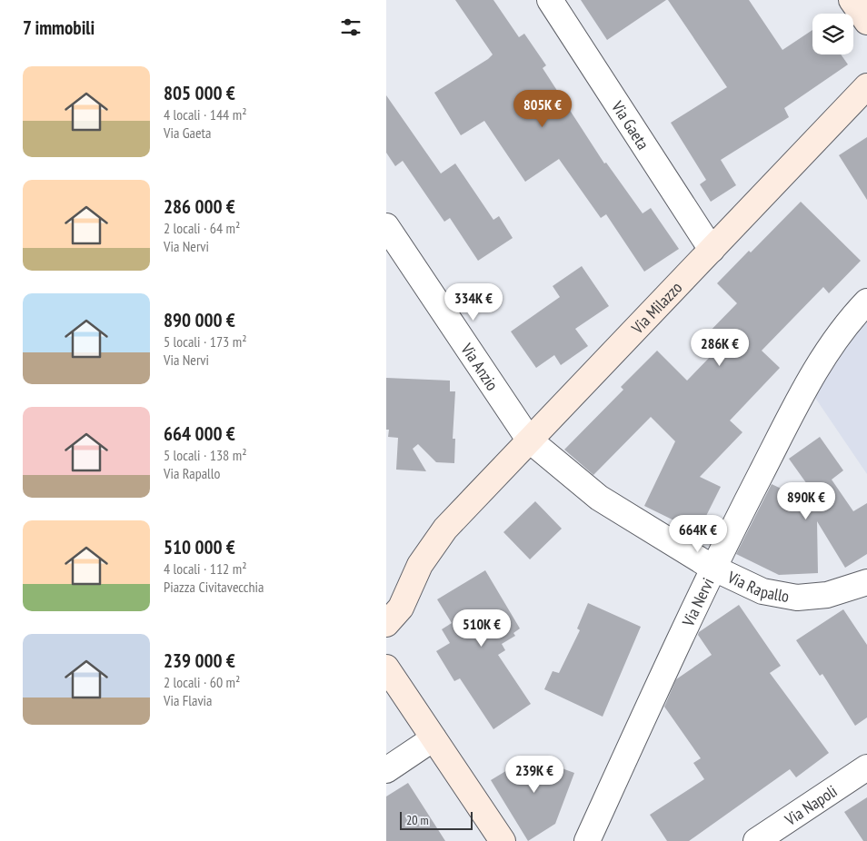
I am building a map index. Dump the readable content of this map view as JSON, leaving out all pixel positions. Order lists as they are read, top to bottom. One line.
{"streets":{"street":["Via Gaeta","Via Milazzo","Via Anzio","Via Rapallo","Via Nervi","Via Napoli"]},"crossings":[["Via Gaeta","Via Milazzo"],["Via Milazzo","Via Anzio"],["Via Milazzo","Via Rapallo"],["Via Anzio","Via Rapallo"],["Via Rapallo","Via Nervi"]],"scale_bar":"20 m","page":{"heading":"7 immobili","list":[{"name":"805 000 €","note":"4 locali · 144 m² · Via Gaeta"},{"name":"286 000 €","note":"2 locali · 64 m² · Via Nervi"},{"name":"890 000 €","note":"5 locali · 173 m² · Via Nervi"},{"name":"664 000 €","note":"5 locali · 138 m² · Via Rapallo"},{"name":"510 000 €","note":"4 locali · 112 m² · Piazza Civitavecchia"},{"name":"239 000 €","note":"2 locali · 60 m² · Via Flavia"}],"price":["805K €","334K €","286K €","890K €","664K €","510K €","239K €"],"scale":"20 m"}}
